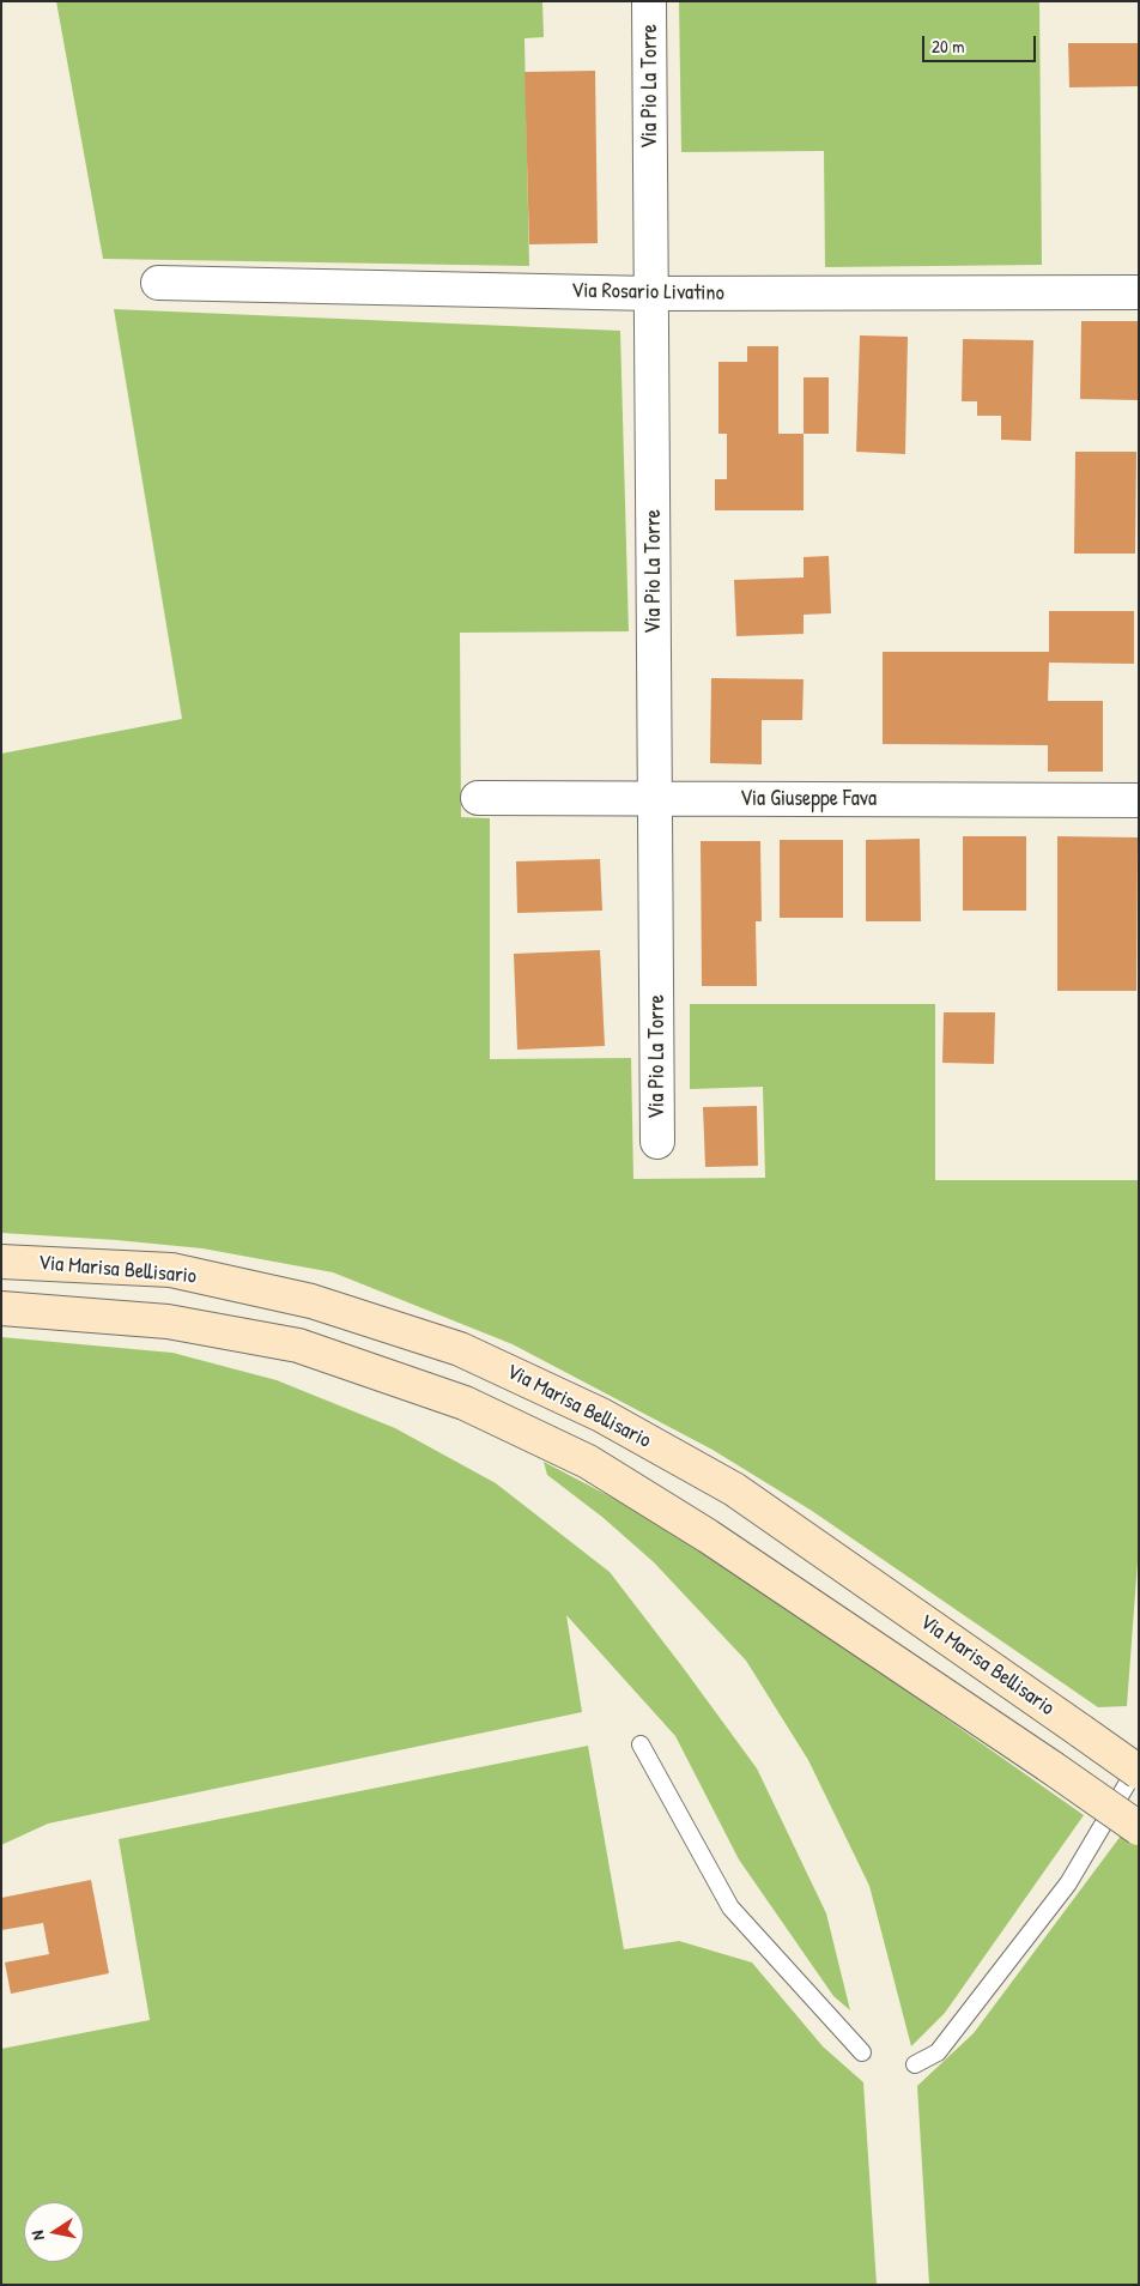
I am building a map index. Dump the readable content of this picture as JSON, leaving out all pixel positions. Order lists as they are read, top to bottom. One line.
{"streets":{"main road":["Via Marisa Bellisario"],"street":["Via Pio La Torre","Via Rosario Livatino","Via Giuseppe Fava"]},"crossings":[["Via Pio La Torre","Via Rosario Livatino"],["Via Pio La Torre","Via Giuseppe Fava"]],"scale_bar":"20 m","north":"left"}
